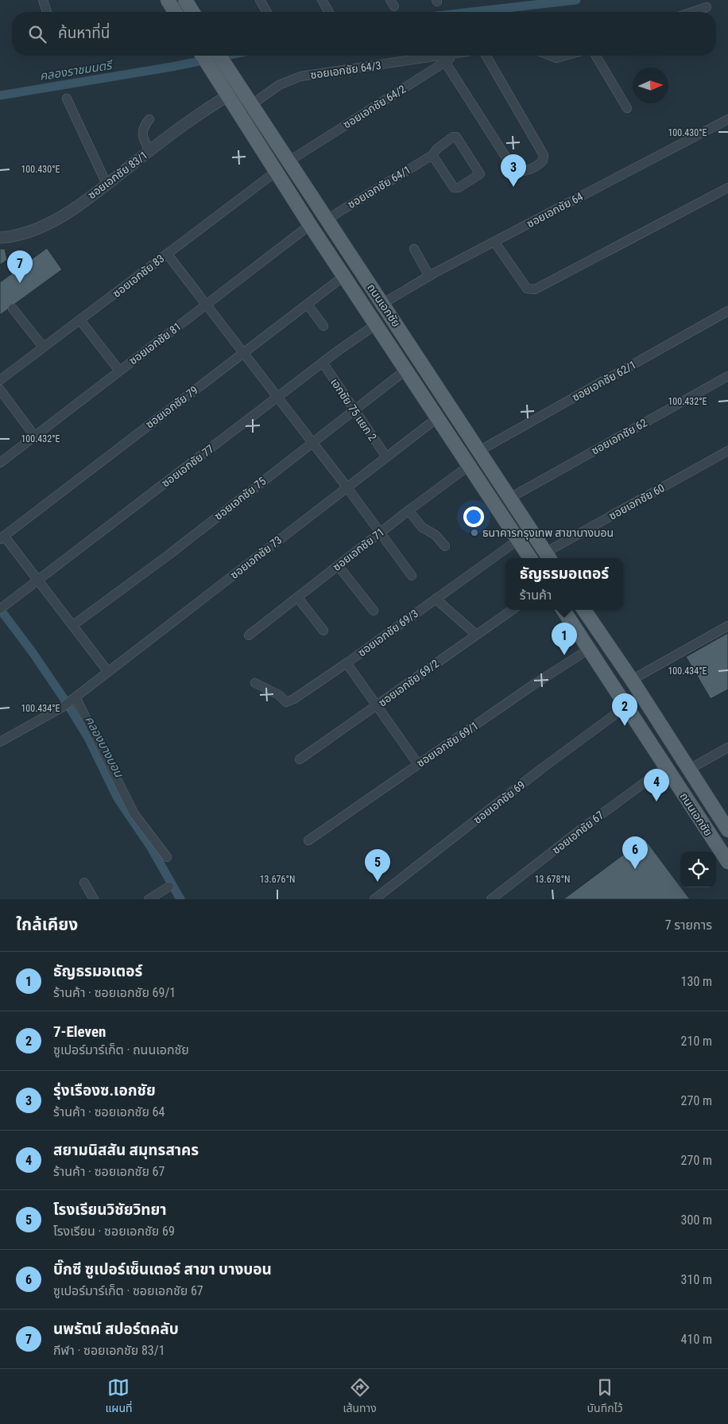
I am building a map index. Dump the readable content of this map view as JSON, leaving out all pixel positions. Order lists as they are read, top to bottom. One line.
{"streets":{"main road":["ถนนเอกชัย"],"street":["ซอยเอกชัย 64/3","ซอยเอกชัย 64/2","ซอยเอกชัย 83/1","ซอยเอกชัย 64/1","ซอยเอกชัย 64","ซอยเอกชัย 83","ซอยเอกชัย 81","ซอยเอกชัย 62/1","ซอยเอกชัย 79","เอกชัย 75 แยก 2","ซอยเอกชัย 62","ซอยเอกชัย 77","ซอยเอกชัย 75","ซอยเอกชัย 60","ซอยเอกชัย 71","ซอยเอกชัย 73","ซอยเอกชัย 69/3","ซอยเอกชัย 69/2","ซอยเอกชัย 69/1","ซอยเอกชัย 69","ซอยเอกชัย 67"]},"crossings":[["ซอยเอกชัย 64/3","ถนนเอกชัย"],["ซอยเอกชัย 64/2","ถนนเอกชัย"],["ซอยเอกชัย 83/1","ถนนเอกชัย"],["ซอยเอกชัย 64/1","ถนนเอกชัย"],["ซอยเอกชัย 64","ถนนเอกชัย"],["ซอยเอกชัย 83","ถนนเอกชัย"],["ถนนเอกชัย","ซอยเอกชัย 81"],["ถนนเอกชัย","ซอยเอกชัย 62/1"],["ถนนเอกชัย","ซอยเอกชัย 79"],["ถนนเอกชัย","ซอยเอกชัย 62"],["ถนนเอกชัย","ซอยเอกชัย 77"],["ถนนเอกชัย","ซอยเอกชัย 75"],["ถนนเอกชัย","ซอยเอกชัย 60"],["ถนนเอกชัย","ซอยเอกชัย 71"],["ถนนเอกชัย","ซอยเอกชัย 73"],["ถนนเอกชัย","ซอยเอกชัย 69/3"],["ถนนเอกชัย","ซอยเอกชัย 69/1"],["ถนนเอกชัย","ซอยเอกชัย 69"],["ถนนเอกชัย","ซอยเอกชัย 67"],["เอกชัย 75 แยก 2","ซอยเอกชัย 77"],["เอกชัย 75 แยก 2","ซอยเอกชัย 75"],["เอกชัย 75 แยก 2","ซอยเอกชัย 73"]],"water":["คลองราชมนตรี","คลองบางบอน"],"places":["ธนาคารกรุงเทพ สาขาบางบอน"],"north":"right","page":{"search":"ค้นหาที่นี่","pins":["3","7","1","2","4","6","5"],"popup":["ธัญธรมอเตอร์","ร้านค้า"],"heading":["ใกล้เคียง","7 รายการ"],"list":[{"mark":"1","name":"ธัญธรมอเตอร์","note":"ร้านค้า · ซอยเอกชัย 69/1","value":"130 m"},{"mark":"2","name":"7-Eleven","note":"ซูเปอร์มาร์เก็ต · ถนนเอกชัย","value":"210 m"},{"mark":"3","name":"รุ่งเรืองซ.เอกชัย","note":"ร้านค้า · ซอยเอกชัย 64","value":"270 m"},{"mark":"4","name":"สยามนิสสัน สมุทรสาคร","note":"ร้านค้า · ซอยเอกชัย 67","value":"270 m"},{"mark":"5","name":"โรงเรียนวิชัยวิทยา","note":"โรงเรียน · ซอยเอกชัย 69","value":"300 m"},{"mark":"6","name":"บิ๊กซี ซูเปอร์เซ็นเตอร์ สาขา บางบอน","note":"ซูเปอร์มาร์เก็ต · ซอยเอกชัย 67","value":"310 m"},{"mark":"7","name":"นพรัตน์ สปอร์ตคลับ","note":"กีฬา · ซอยเอกชัย 83/1","value":"410 m"}],"nav":["แผนที่","เส้นทาง","บันทึกไว้"]},"coordinates":["100.430°E","100.432°E","100.434°E","13.676°N","13.678°N"]}
